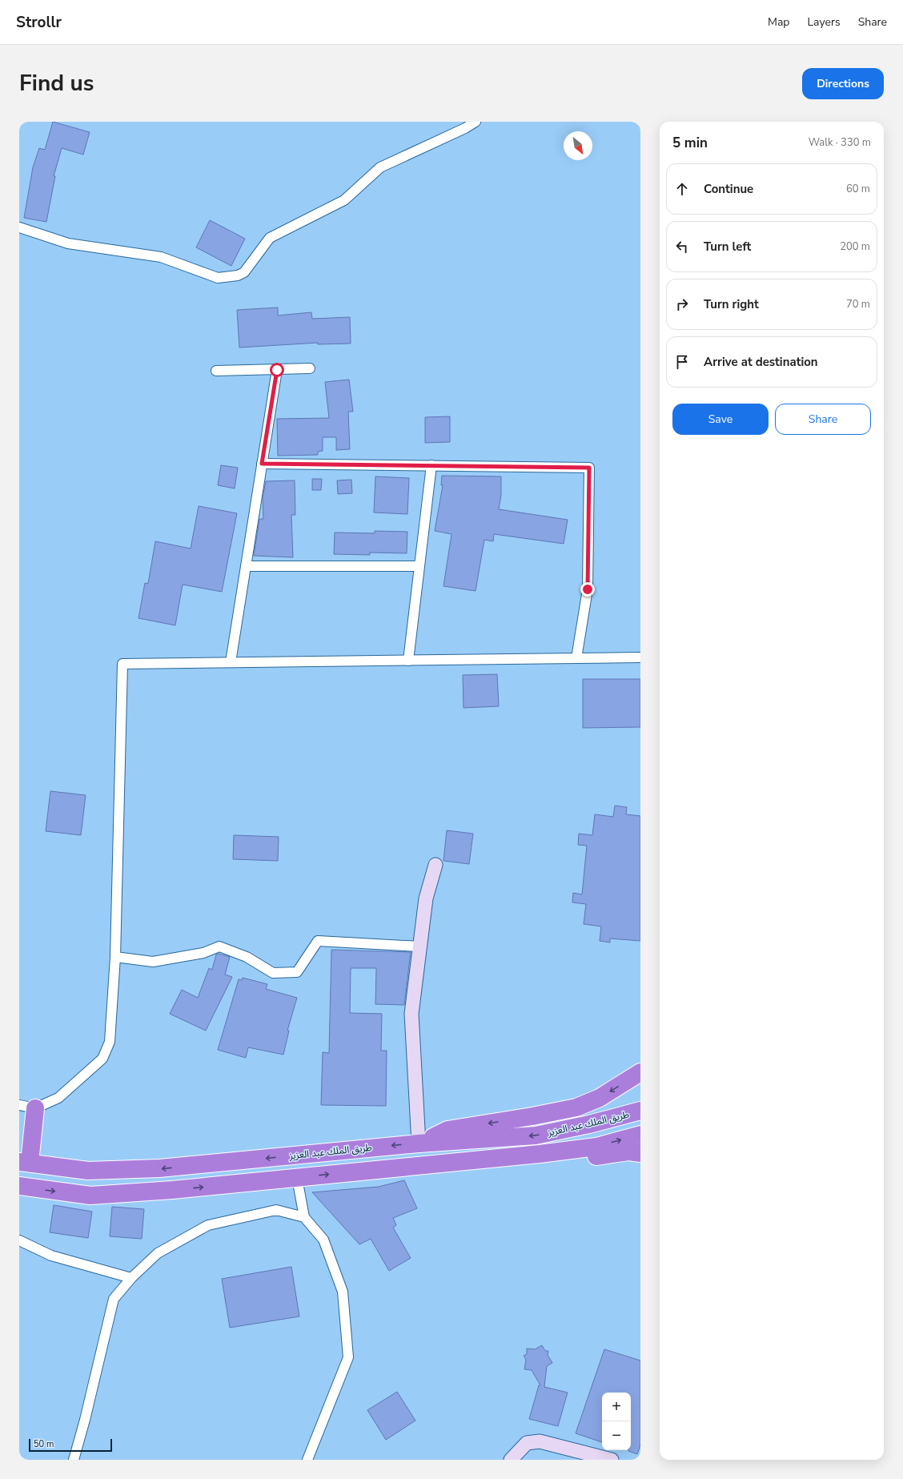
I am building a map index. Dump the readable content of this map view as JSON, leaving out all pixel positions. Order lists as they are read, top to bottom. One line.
{"streets":{"highway":["طريق الملك عبد العزيز"]},"scale_bar":"50 m","north":"bottom right","page":{"header":"Strollr","nav":["Map","Layers","Share"],"title":"Find us","buttons":["Directions",["Save","Share"]],"heading":["5 min","Walk · 330 m"],"list":[["Continue","60 m"],["Turn left","200 m"],["Turn right","70 m"],"Arrive at destination"],"map_buttons":["+","−"],"scale":"50 m"}}
